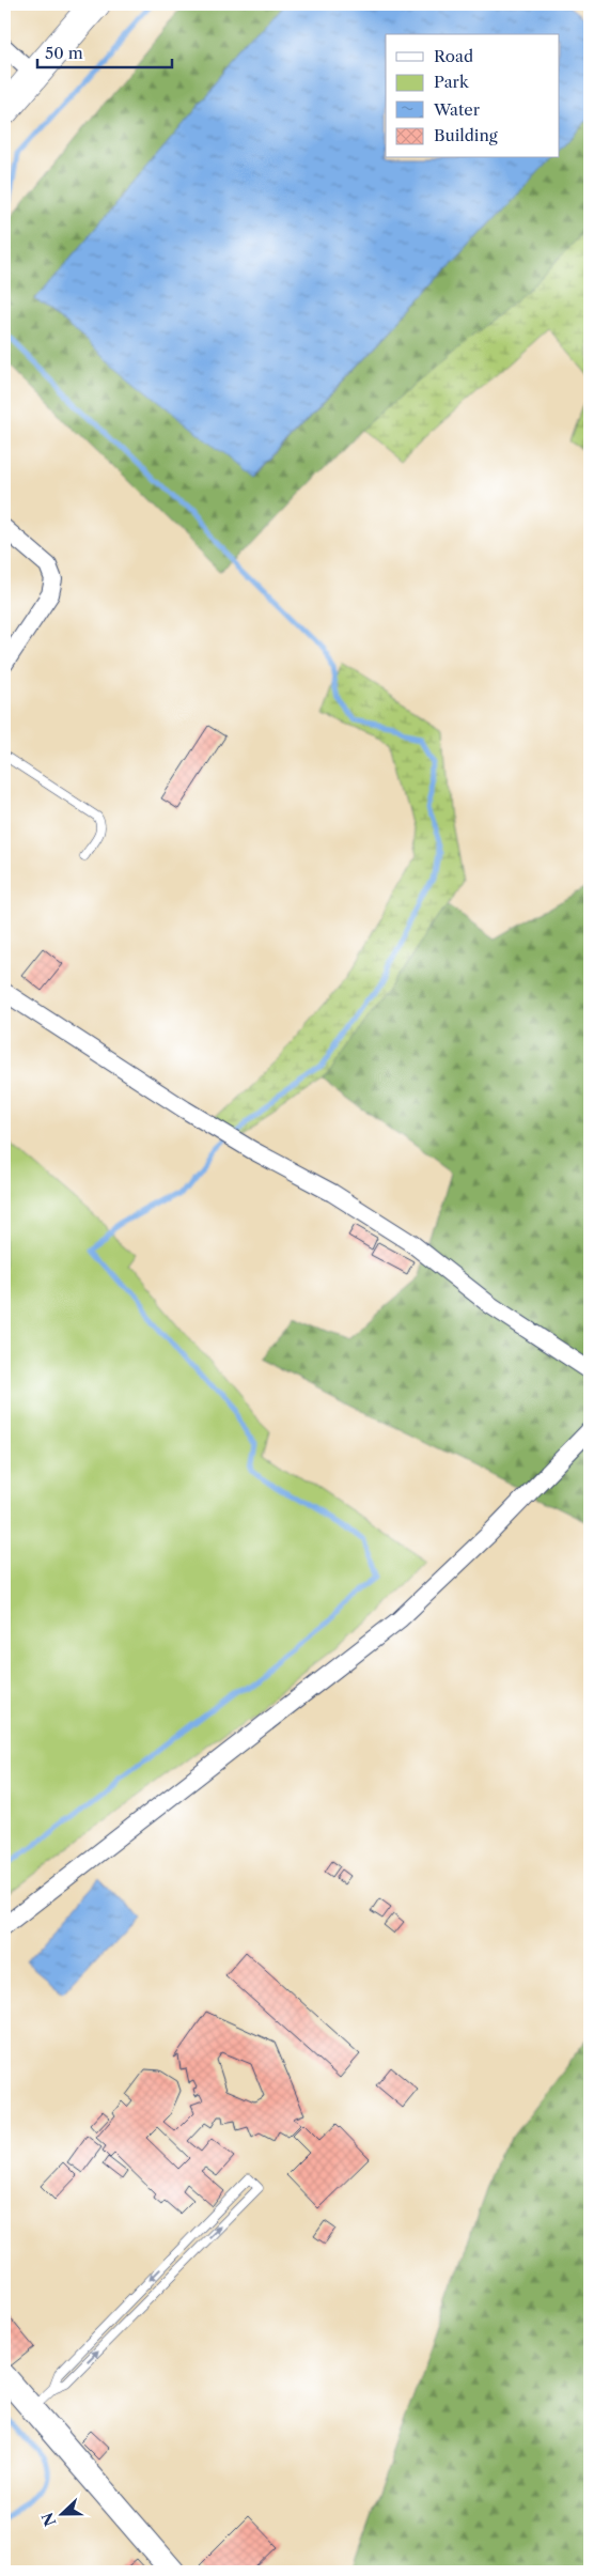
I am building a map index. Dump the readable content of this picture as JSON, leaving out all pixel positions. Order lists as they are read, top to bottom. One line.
{"legend":["Road","Park","Water","Building"],"scale_bar":"50 m","north":"left"}
